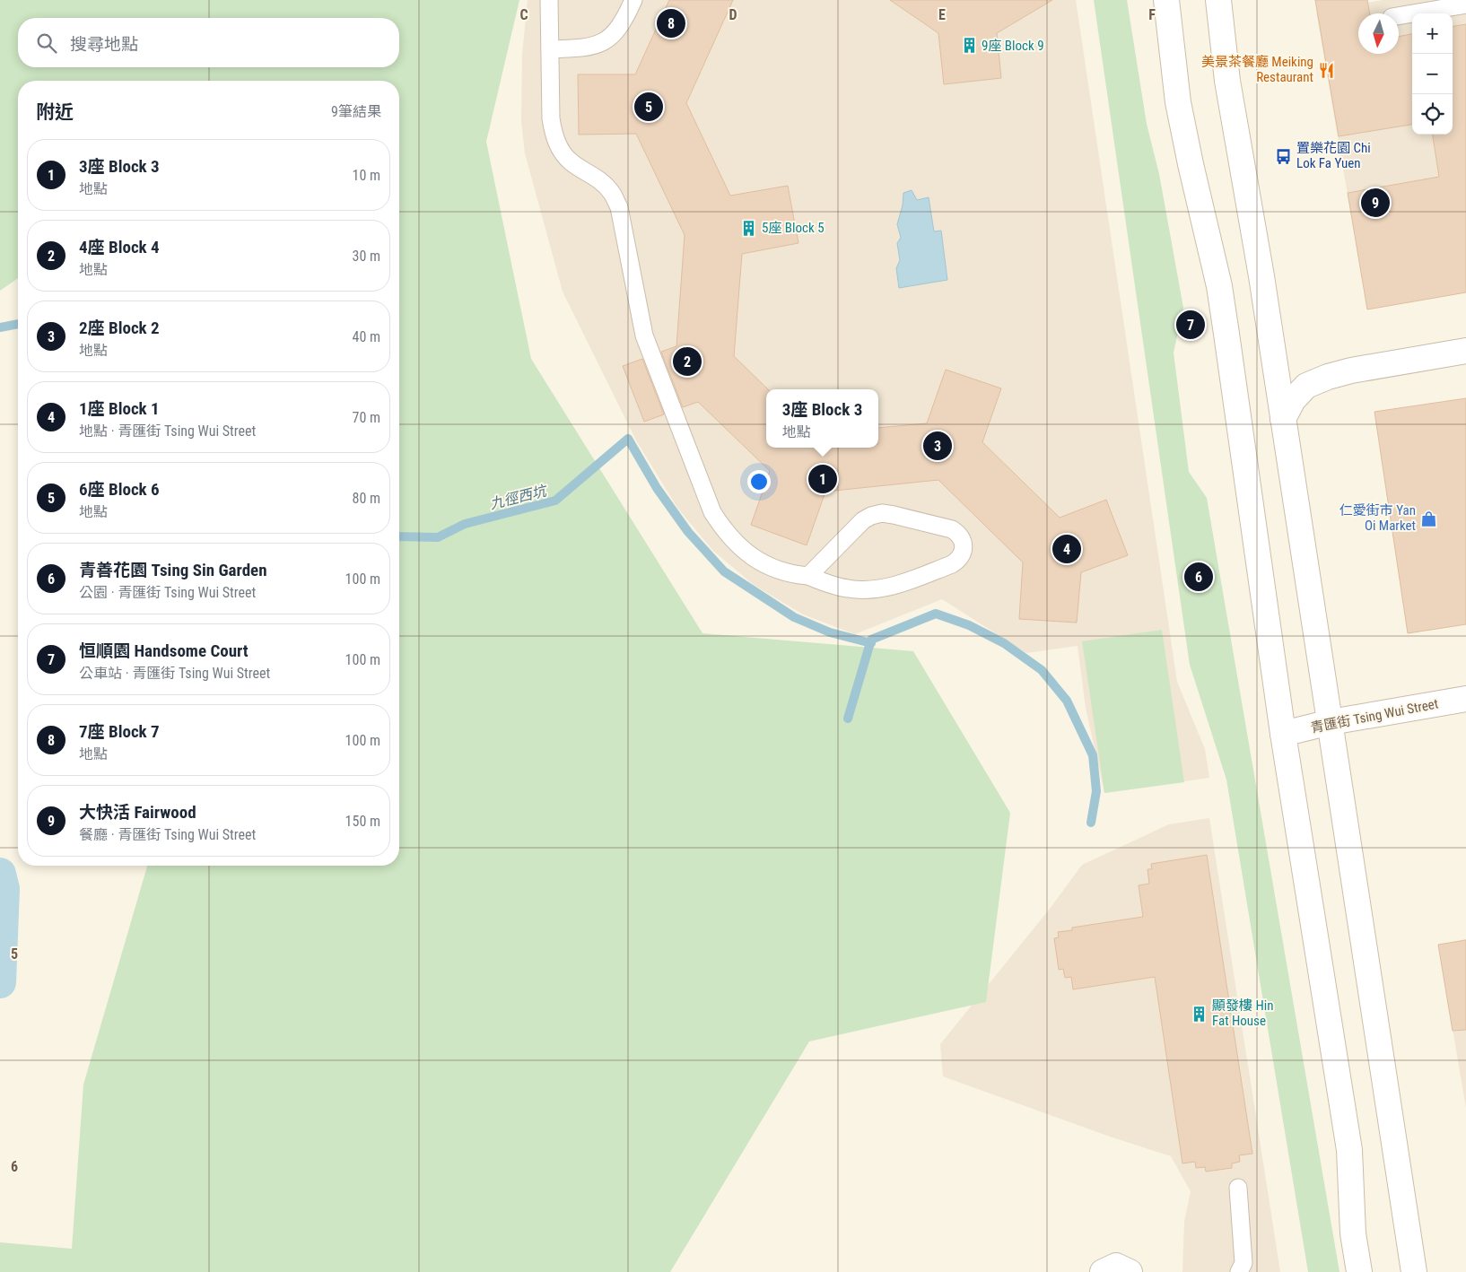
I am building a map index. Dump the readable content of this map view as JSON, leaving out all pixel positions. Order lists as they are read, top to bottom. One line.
{"streets":{"main road":["青匯街 Tsing Wui Street"]},"water":["九徑西坑"],"places":{"building":["9座 Block 9","5座 Block 5","顯發樓 Hin Fat House"],"restaurant":["美景茶餐廳 Meiking Restaurant"],"bus stop":["置樂花園 Chi Lok Fa Yuen"],"shop":["仁愛街市 Yan Oi Market"]},"north":"bottom","page":{"pins":["8","5","9","7","2","3","1","4","6"],"map_buttons":["+","−"],"search":"搜尋地點","heading":["附近","9筆結果"],"list":[{"mark":"1","name":"3座 Block 3","note":"地點","value":"10 m"},{"mark":"2","name":"4座 Block 4","note":"地點","value":"30 m"},{"mark":"3","name":"2座 Block 2","note":"地點","value":"40 m"},{"mark":"4","name":"1座 Block 1","note":"地點 · 青匯街 Tsing Wui Street","value":"70 m"},{"mark":"5","name":"6座 Block 6","note":"地點","value":"80 m"},{"mark":"6","name":"青善花園 Tsing Sin Garden","note":"公園 · 青匯街 Tsing Wui Street","value":"100 m"},{"mark":"7","name":"恒順園 Handsome Court","note":"公車站 · 青匯街 Tsing Wui Street","value":"100 m"},{"mark":"8","name":"7座 Block 7","note":"地點","value":"100 m"},{"mark":"9","name":"大快活 Fairwood","note":"餐廳 · 青匯街 Tsing Wui Street","value":"150 m"}],"popup":["3座 Block 3","地點"]},"grid":{"columns":["C","D","E","F"],"rows":["5","6"]}}
